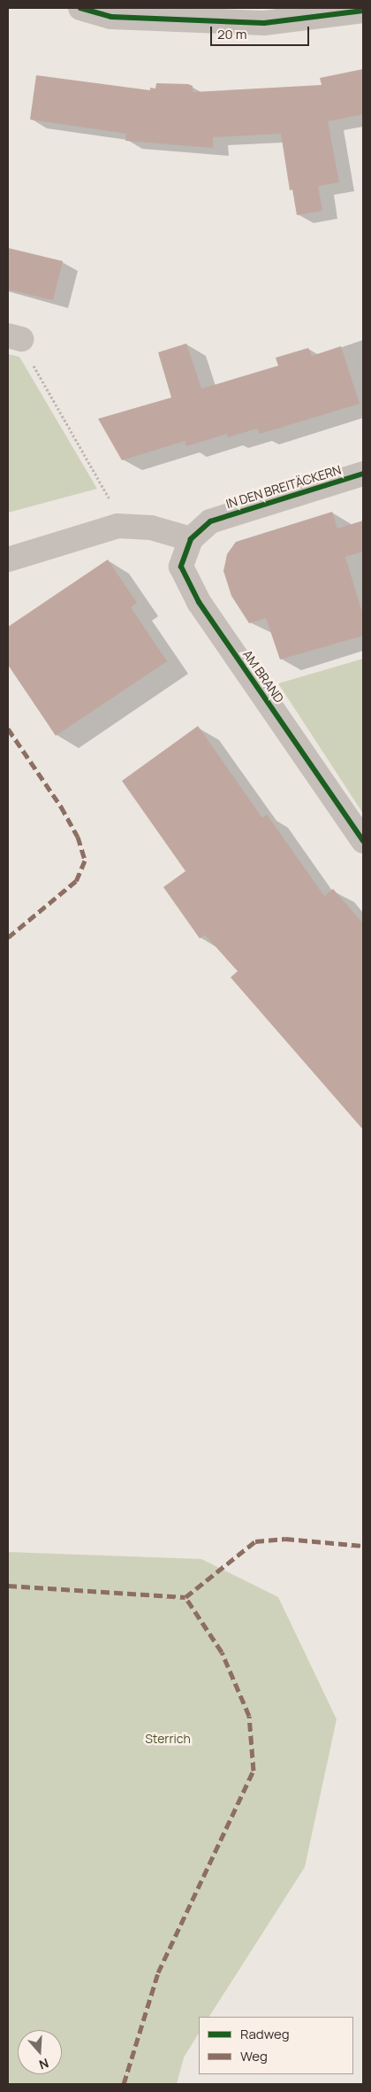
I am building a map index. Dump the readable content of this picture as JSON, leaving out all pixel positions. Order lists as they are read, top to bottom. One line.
{"streets":{"street":["IN DEN BREITÄCKERN","AM BRAND"]},"crossings":[["IN DEN BREITÄCKERN","AM BRAND"]],"parks":["Sterrich"],"legend":["Radweg","Weg"],"scale_bar":"20 m","north":"bottom"}
